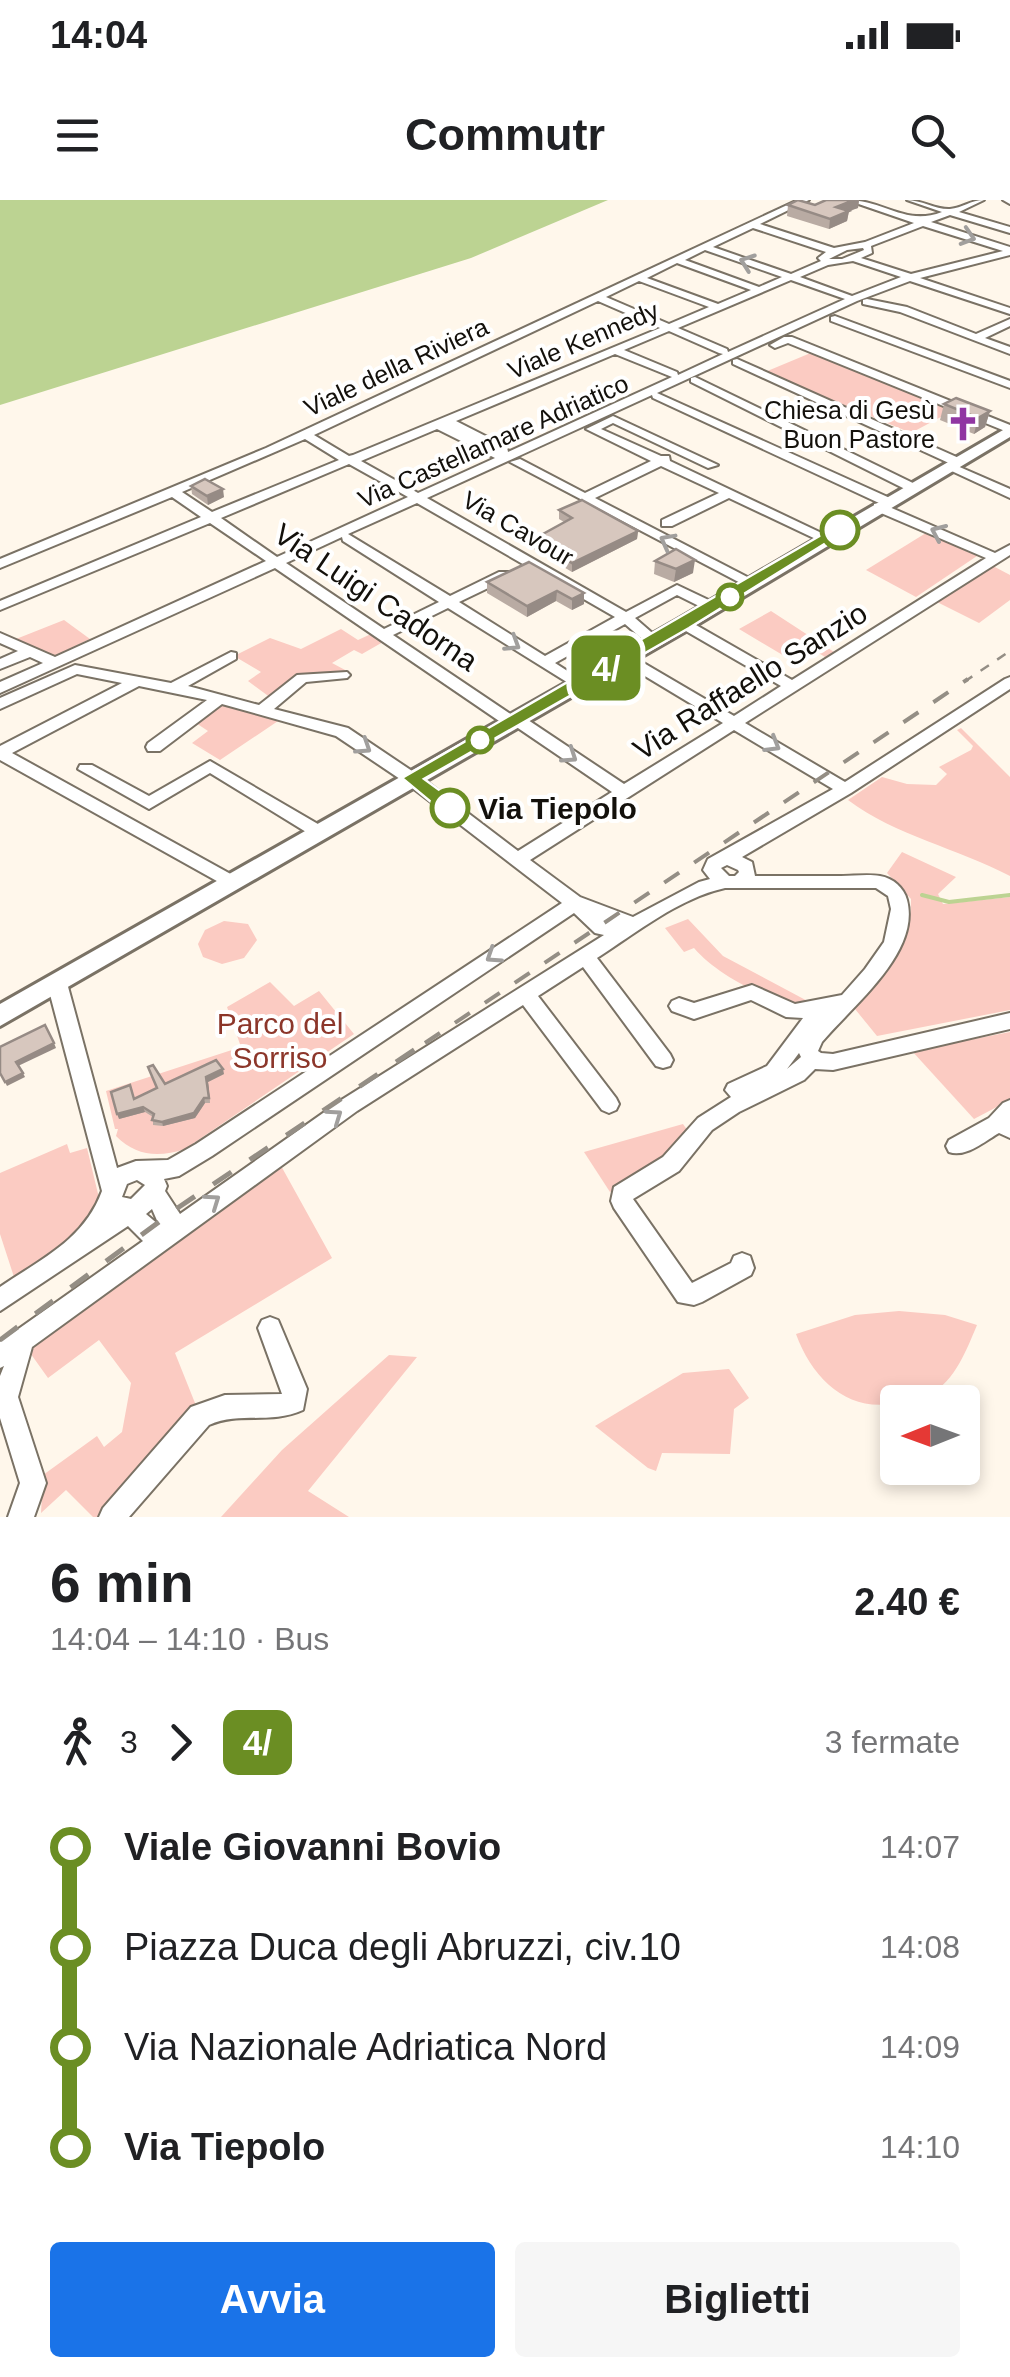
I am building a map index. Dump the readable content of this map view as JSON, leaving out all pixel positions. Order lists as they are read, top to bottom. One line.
{"streets":{"street":["Viale Kennedy","Viale della Riviera","Via Castellamare Adriatico","Via Cavour","Via Luigi Cadorna","Via Raffaello Sanzio"]},"crossings":[["Viale Kennedy","Via Cavour"],["Viale Kennedy","Via Luigi Cadorna"],["Viale della Riviera","Via Cavour"],["Viale della Riviera","Via Luigi Cadorna"],["Via Castellamare Adriatico","Via Cavour"],["Via Castellamare Adriatico","Via Luigi Cadorna"],["Via Luigi Cadorna","Via Raffaello Sanzio"]],"parks":["Parco del Sorriso"],"places":{"church":["Chiesa di Gesù Buon Pastore"],"other":["Via Tiepolo"]},"lines":["bus line 4/"],"north":"left","page":{"status":"14:04","header":"Commutr","on_map":"4/","heading":["6 min","14:04 – 14:10 · Bus","2.40 €"],"legs":["3","4/","3 fermate"],"list":[{"name":"Viale Giovanni Bovio","value":"14:07"},{"name":"Piazza Duca degli Abruzzi, civ.10","value":"14:08"},{"name":"Via Nazionale Adriatica Nord","value":"14:09"},{"name":"Via Tiepolo","value":"14:10"}],"buttons":["Avvia","Biglietti"]}}
